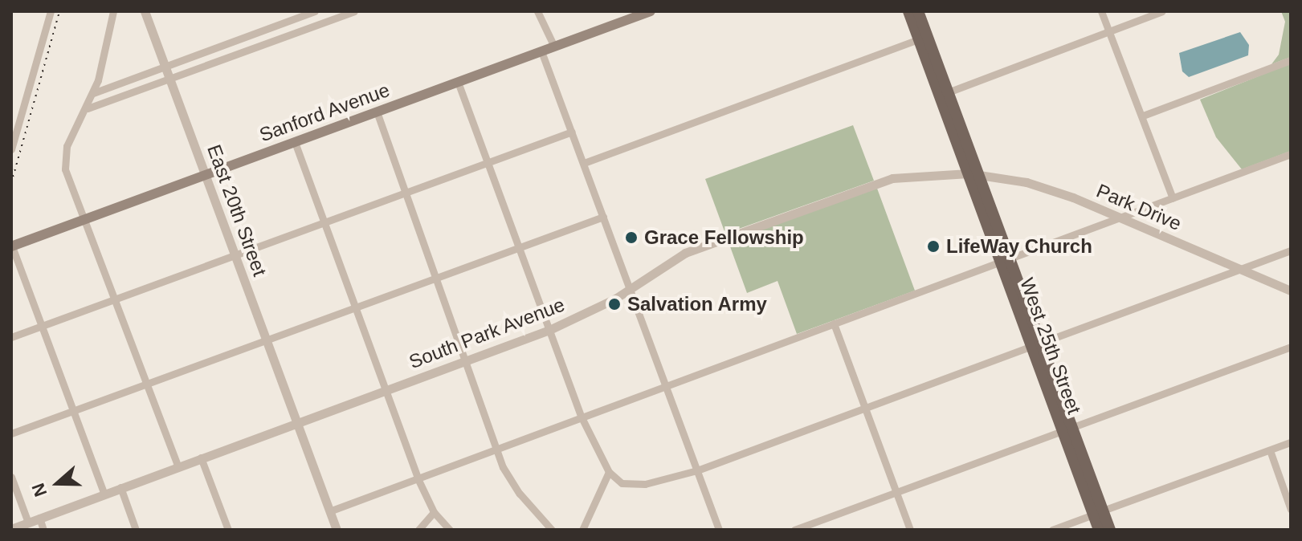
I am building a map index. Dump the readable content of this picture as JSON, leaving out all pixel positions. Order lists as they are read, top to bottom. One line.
{"streets":{"main road":["Sanford Avenue","West 25th Street"],"street":["Park Drive","East 20th Street","South Park Avenue"]},"crossings":[["Sanford Avenue","East 20th Street"],["Park Drive","South Park Avenue"],["Park Drive","West 25th Street"],["East 20th Street","South Park Avenue"],["South Park Avenue","West 25th Street"]],"places":["Grace Fellowship","LifeWay Church","Salvation Army"],"north":"left"}
